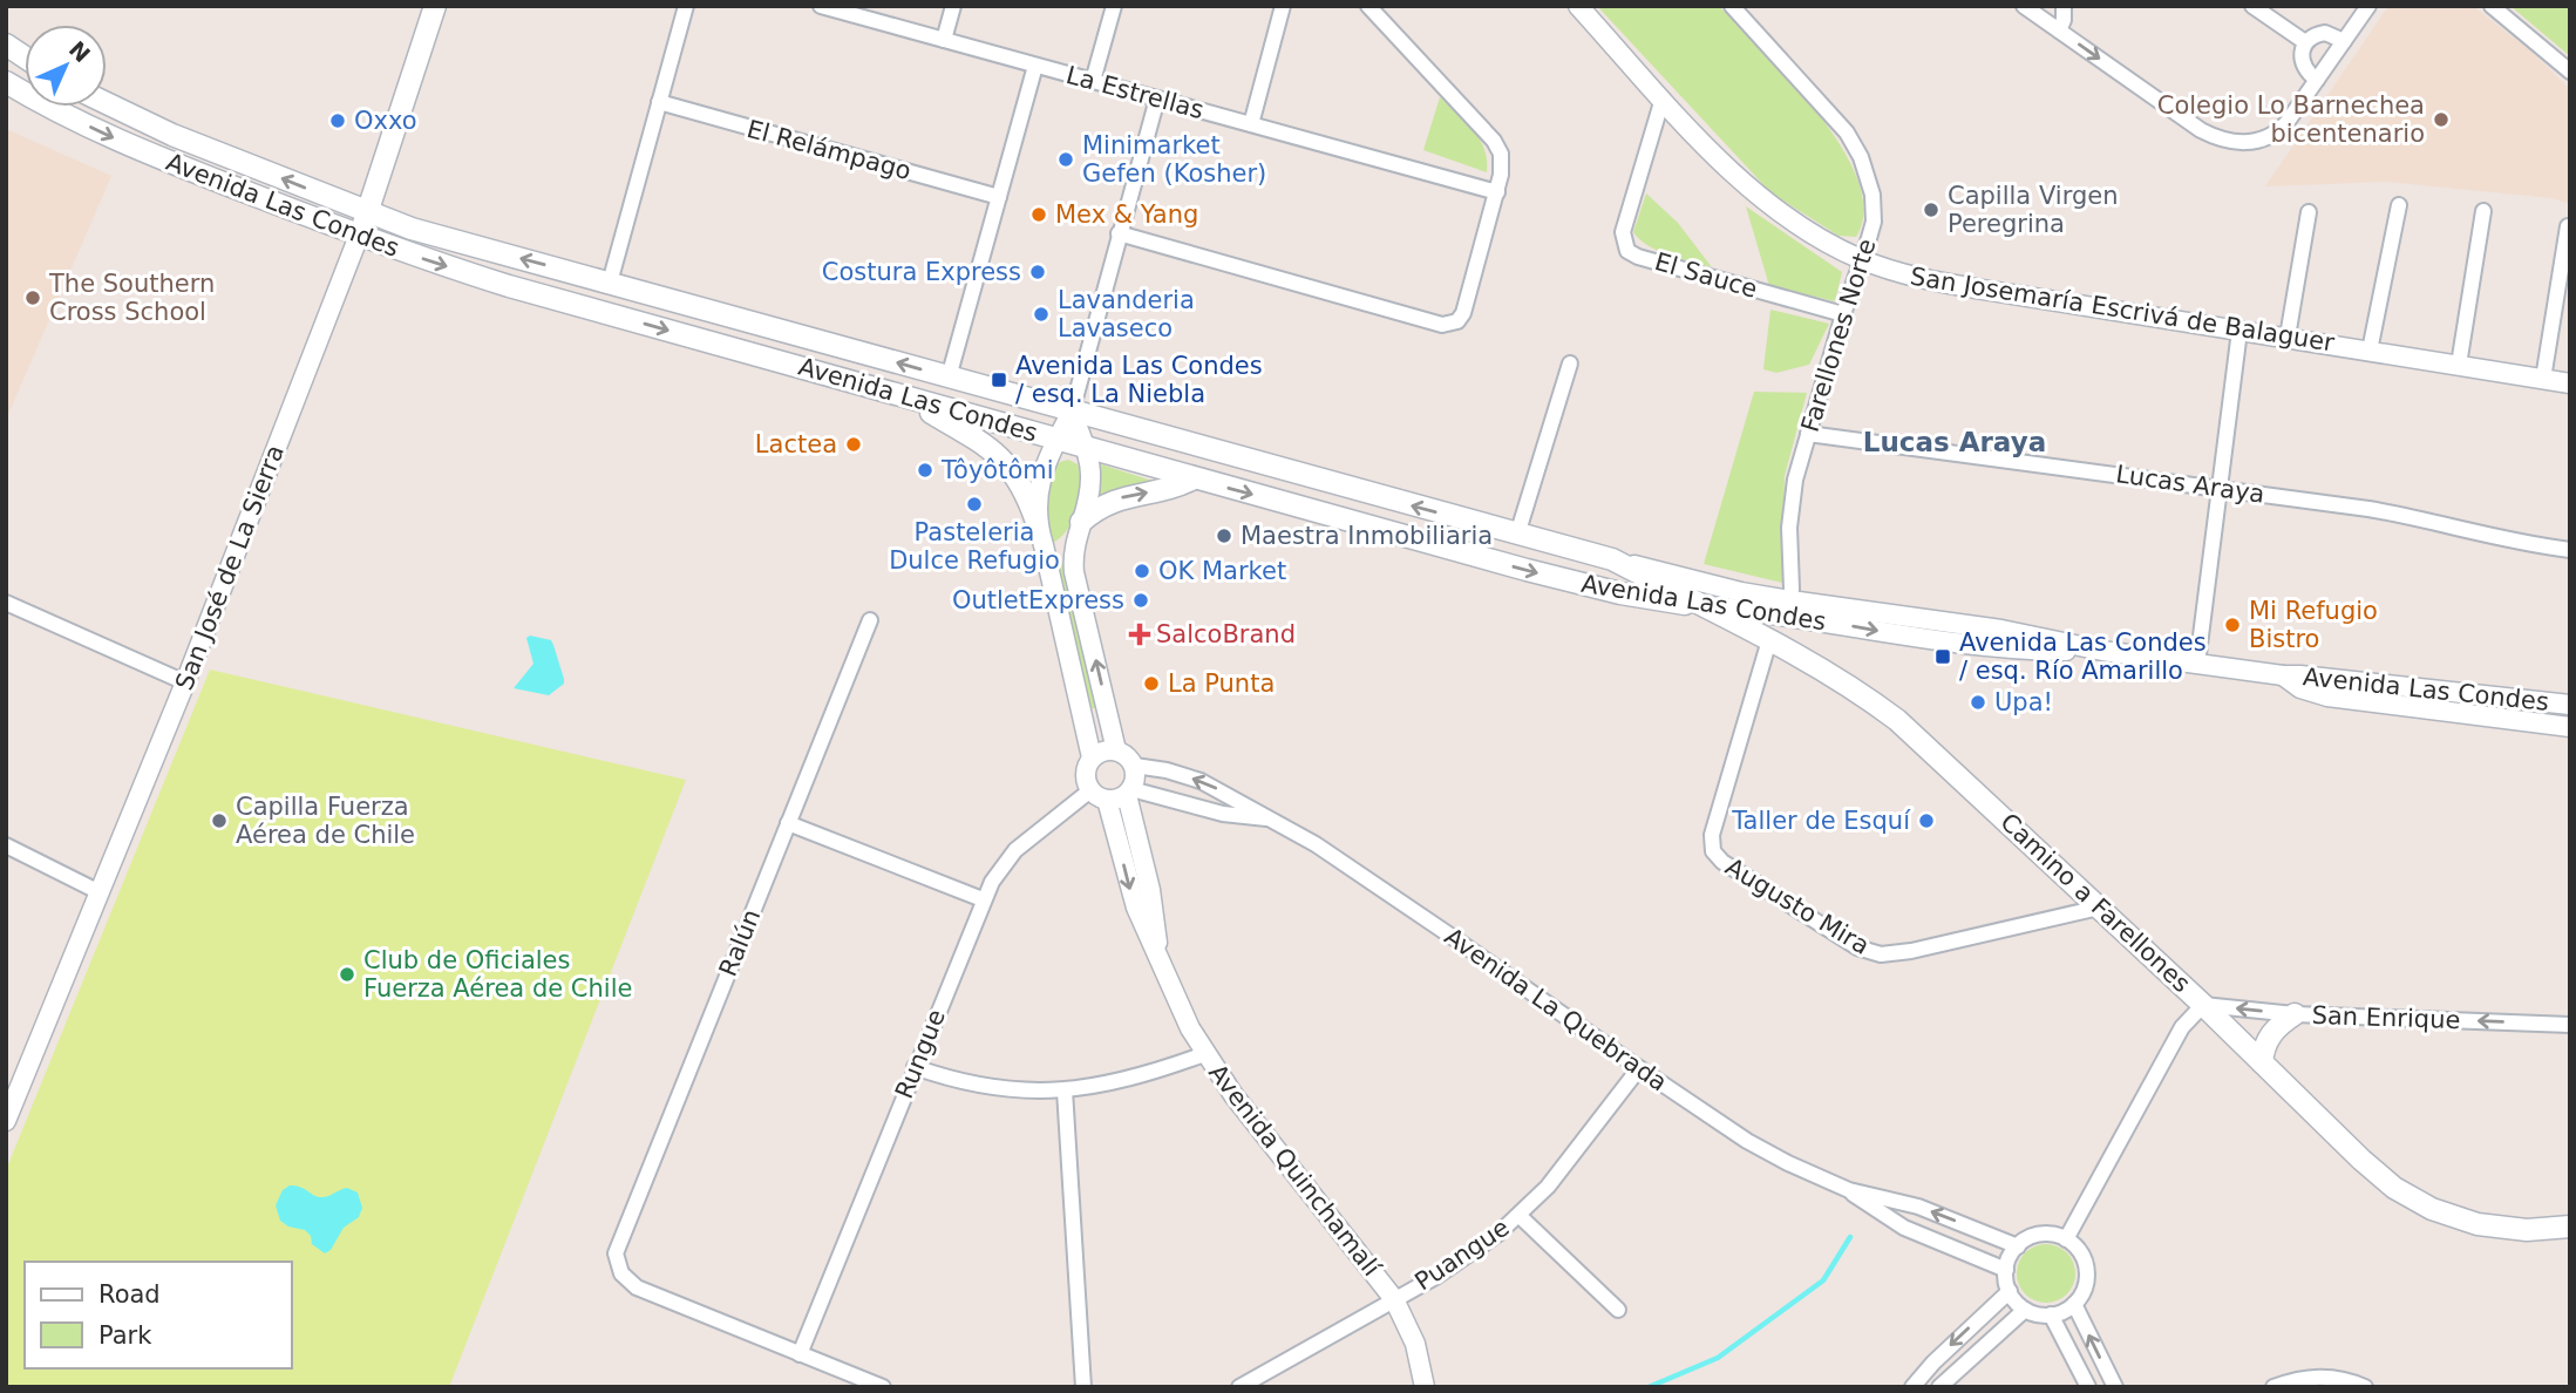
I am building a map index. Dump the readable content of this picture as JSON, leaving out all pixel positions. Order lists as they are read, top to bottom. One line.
{"streets":{"main road":["Avenida Las Condes","San José de La Sierra","Camino a Farellones"],"street":["La Estrellas","El Relámpago","El Sauce","San Josemaría Escrivá de Balaguer","Farellones Norte","Lucas Araya","Augusto Mira","Ralún","Avenida La Quebrada","San Enrique","Rungue","Avenida Quinchamalí","Puangue"]},"crossings":[["Avenida Las Condes","Farellones Norte"],["Avenida Las Condes","San José de La Sierra"],["Avenida Las Condes","Camino a Farellones"],["El Sauce","San Josemaría Escrivá de Balaguer"],["El Sauce","Farellones Norte"],["San Josemaría Escrivá de Balaguer","Farellones Norte"],["Farellones Norte","Lucas Araya"],["Camino a Farellones","Augusto Mira"],["Camino a Farellones","San Enrique"],["Ralún","Rungue"],["Avenida La Quebrada","Rungue"],["Avenida La Quebrada","Avenida Quinchamalí"],["Avenida La Quebrada","Puangue"],["Rungue","Avenida Quinchamalí"],["Avenida Quinchamalí","Puangue"]],"one_way":["San Enrique"],"districts":["Lucas Araya"],"places":{"other":["Colegio Lo Barnechea bicentenario","Oxxo","Minimarket Gefen (Kosher)","Capilla Virgen Peregrina","Mex & Yang","Costura Express","The Southern Cross School","Lavanderia Lavaseco","Lactea","Tôyôtômi","Pasteleria Dulce Refugio","Maestra Inmobiliaria","OK Market","OutletExpress","Mi Refugio Bistro","La Punta","Upa!","Capilla Fuerza Aérea de Chile","Taller de Esquí","Club de Oficiales Fuerza Aérea de Chile"],"transit":["Avenida Las Condes / esq. La Niebla","Avenida Las Condes / esq. Río Amarillo"],"health":["SalcoBrand"]},"legend":["Road","Park"],"north":"top right"}
